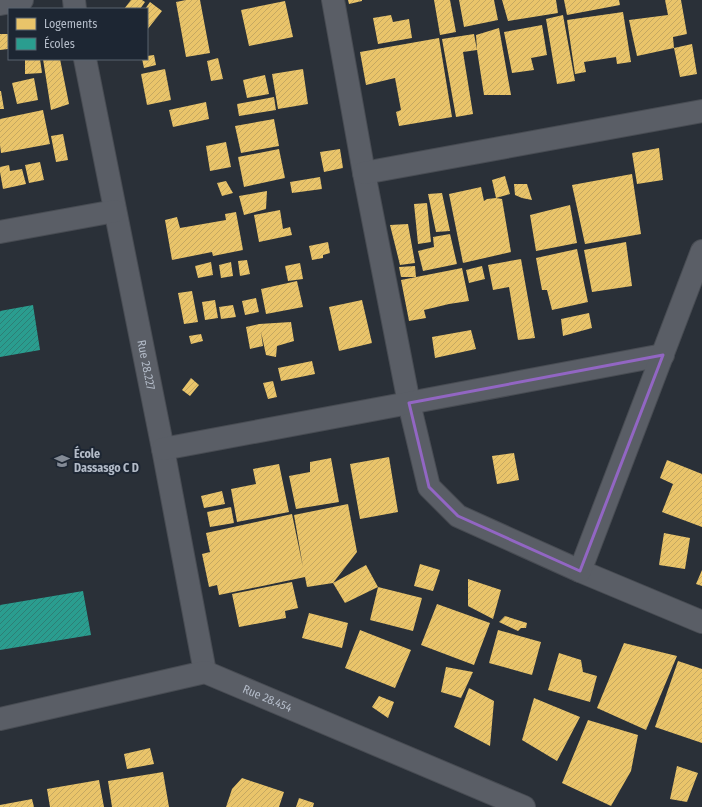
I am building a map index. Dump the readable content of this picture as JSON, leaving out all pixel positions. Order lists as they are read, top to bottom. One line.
{"streets":{"street":["Rue 28.227","Rue 28.454"]},"crossings":[["Rue 28.227","Rue 28.454"]],"places":{"school or university":["École Dassasgo C D"]},"legend":["Logements","Écoles"]}
